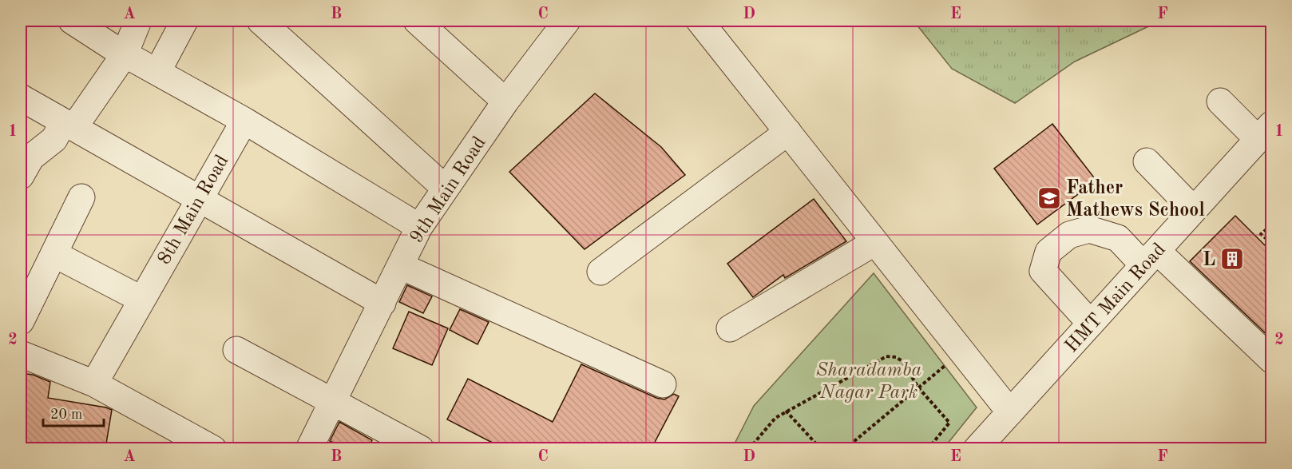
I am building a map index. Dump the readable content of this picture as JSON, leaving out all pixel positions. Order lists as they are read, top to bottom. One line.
{"streets":{"street":["9th Main Road","8th Main Road","HMT Main Road"]},"parks":["Sharadamba Nagar Park"],"places":{"school or university":["Father Mathews School"],"building":["L"]},"scale_bar":"20 m","grid":{"columns":["A","B","C","D","E","F"],"rows":["1","2"]}}
